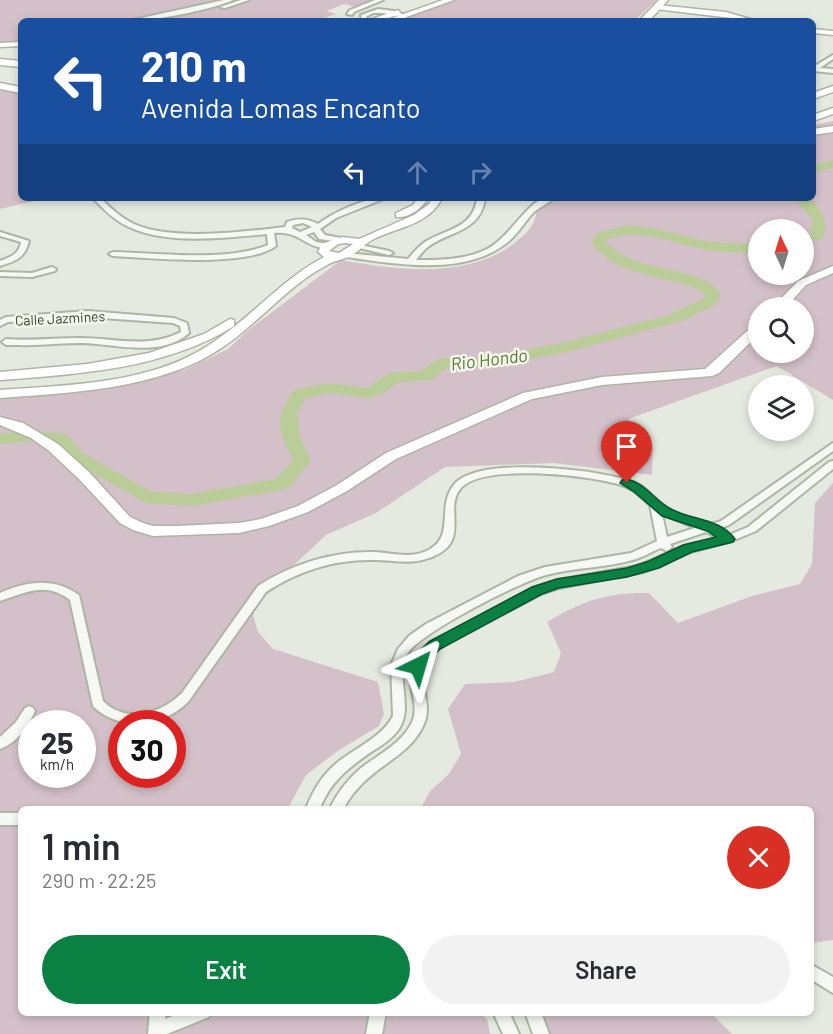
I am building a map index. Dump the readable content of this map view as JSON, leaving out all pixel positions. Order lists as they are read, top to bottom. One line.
{"streets":{"street":["Calle Jazmines"]},"water":["Rio Hondo"],"north":"top","page":{"turn":["210 m","Avenida Lomas Encanto"],"speed":"25 km/h","limit":"30","heading":["1 min","290 m · 22:25"],"buttons":["Exit","Share"]}}
